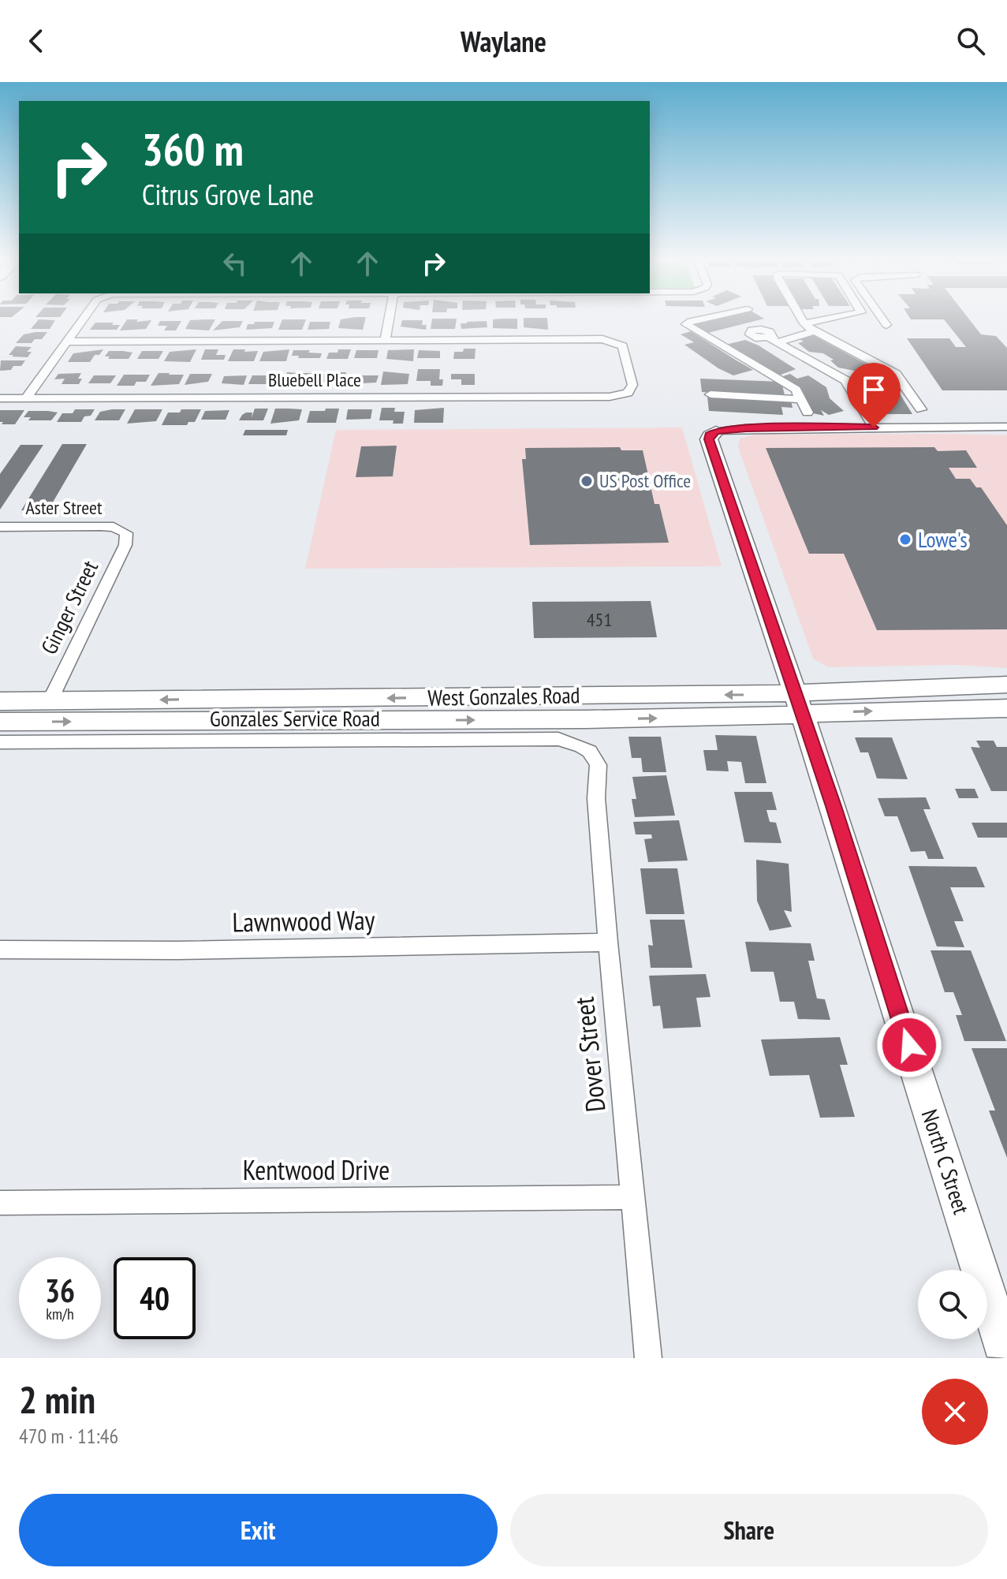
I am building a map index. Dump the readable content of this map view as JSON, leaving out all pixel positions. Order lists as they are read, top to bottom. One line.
{"streets":{"main road":["West Gonzales Road","North C Street"],"street":["Bluebell Place","Aster Street","Ginger Street","Gonzales Service Road","Lawnwood Way","Dover Street","Kentwood Drive"]},"crossings":[["Aster Street","Ginger Street"],["Ginger Street","West Gonzales Road"],["West Gonzales Road","North C Street"],["Gonzales Service Road","Dover Street"],["Lawnwood Way","Dover Street"],["Dover Street","Kentwood Drive"]],"places":["US Post Office","Lowe's"],"house_numbers":["451"],"page":{"header":"Waylane","turn":["360 m","Citrus Grove Lane"],"speed":"36 km/h","limit":"40","heading":["2 min","470 m · 11:46"],"buttons":["Exit","Share"]}}
